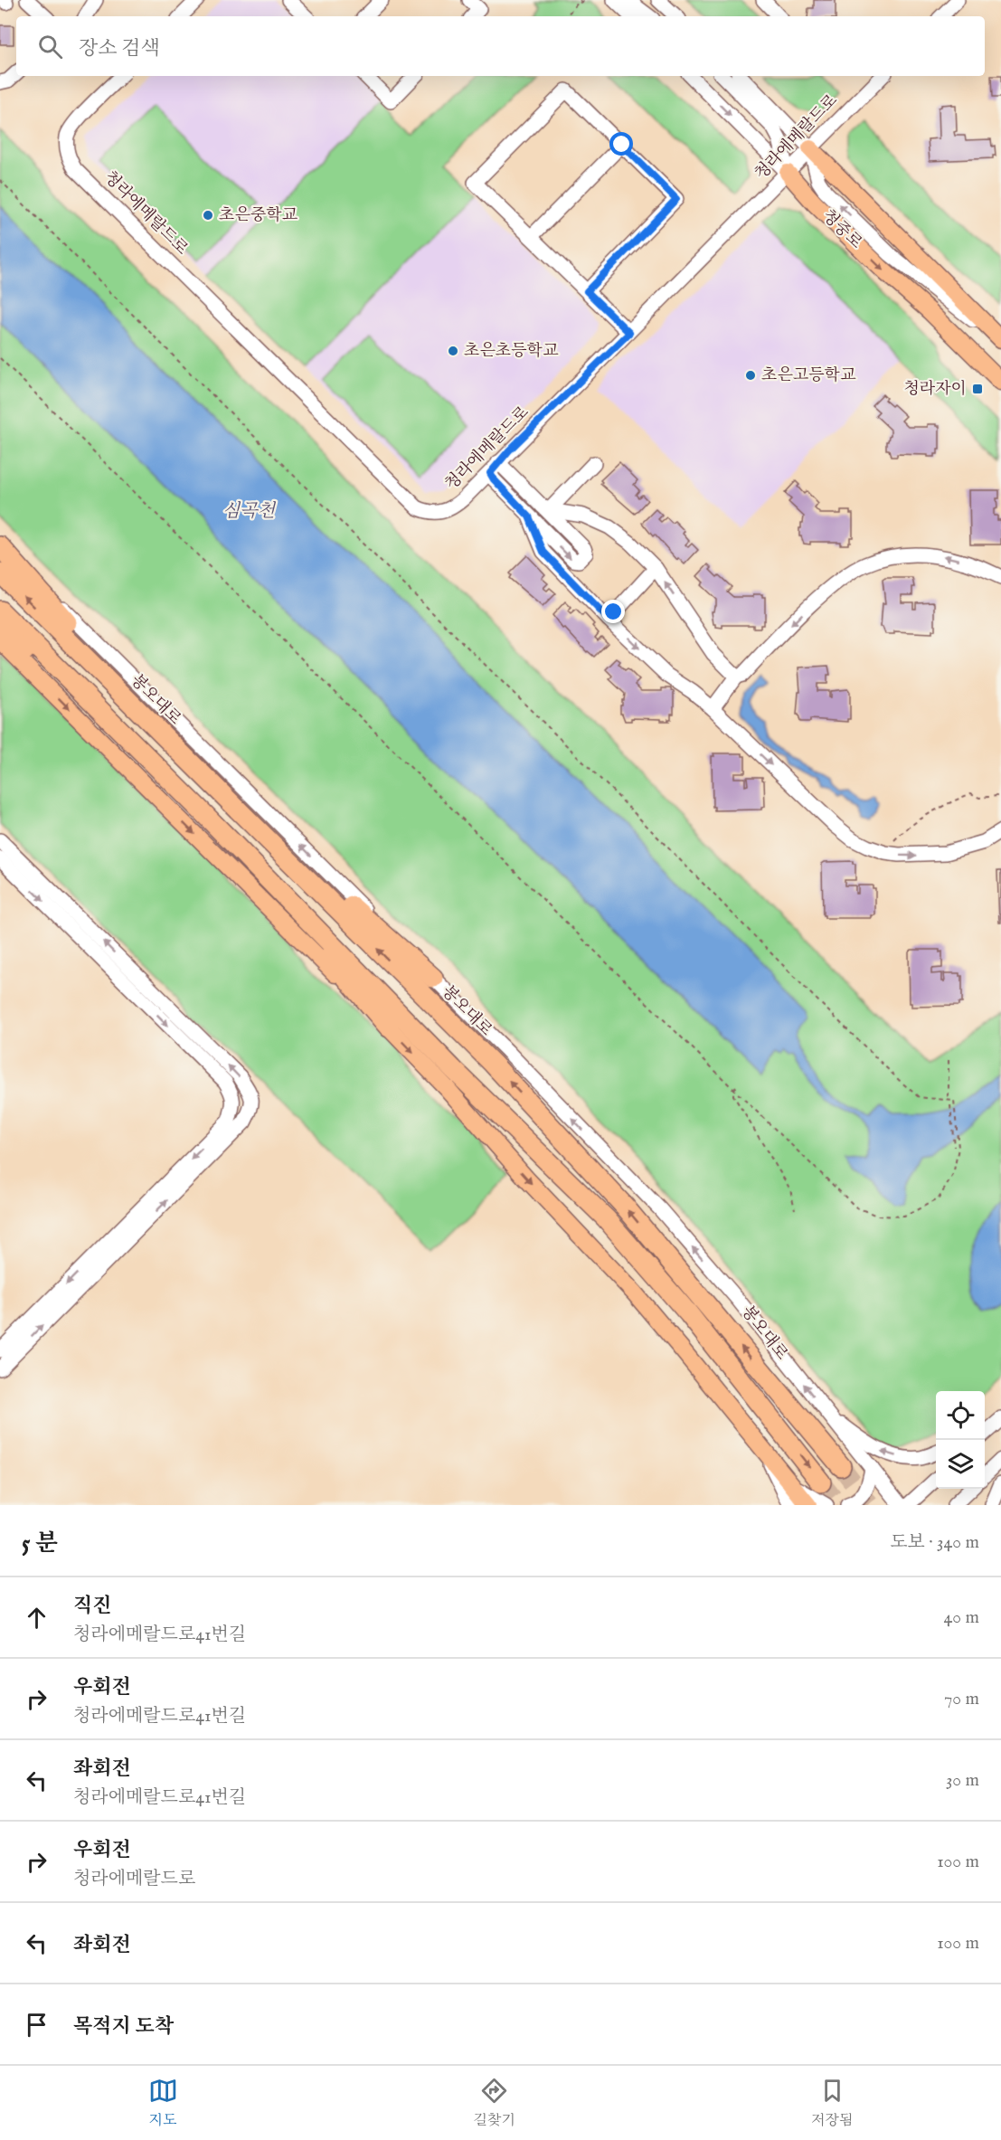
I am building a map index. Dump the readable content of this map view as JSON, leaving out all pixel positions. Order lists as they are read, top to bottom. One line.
{"streets":{"highway":["봉오대로"],"main road":["청중로"],"street":["청라에메랄드로"]},"crossings":[["청라에메랄드로","청중로"]],"water":["심곡천"],"places":{"other":["초은중학교","초은초등학교","초은고등학교"],"transit":["청라자이"]},"page":{"search":"장소 검색","heading":["5 분","도보 · 340 m"],"list":[["직진","청라에메랄드로41번길","40 m"],["우회전","청라에메랄드로41번길","70 m"],["좌회전","청라에메랄드로41번길","30 m"],["우회전","청라에메랄드로","100 m"],["좌회전","100 m"],"목적지 도착"],"nav":["지도","길찾기","저장됨"]}}
